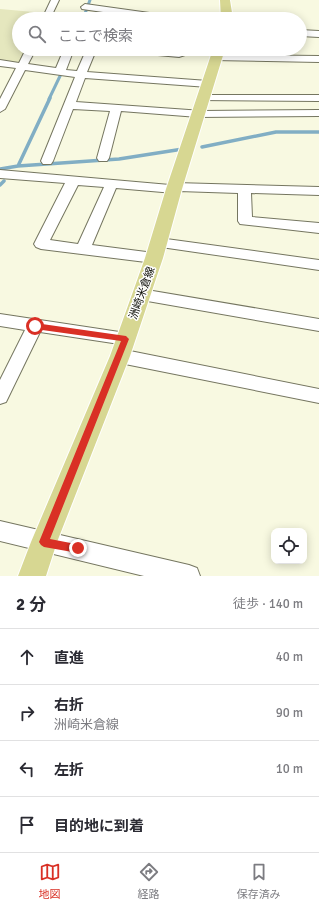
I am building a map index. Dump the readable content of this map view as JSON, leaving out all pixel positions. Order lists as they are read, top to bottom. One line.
{"streets":{"main road":["洲崎米倉線"]},"page":{"search":"ここで検索","heading":["2 分","徒歩 · 140 m"],"list":[["直進","40 m"],["右折","洲崎米倉線","90 m"],["左折","10 m"],"目的地に到着"],"nav":["地図","経路","保存済み"]}}
